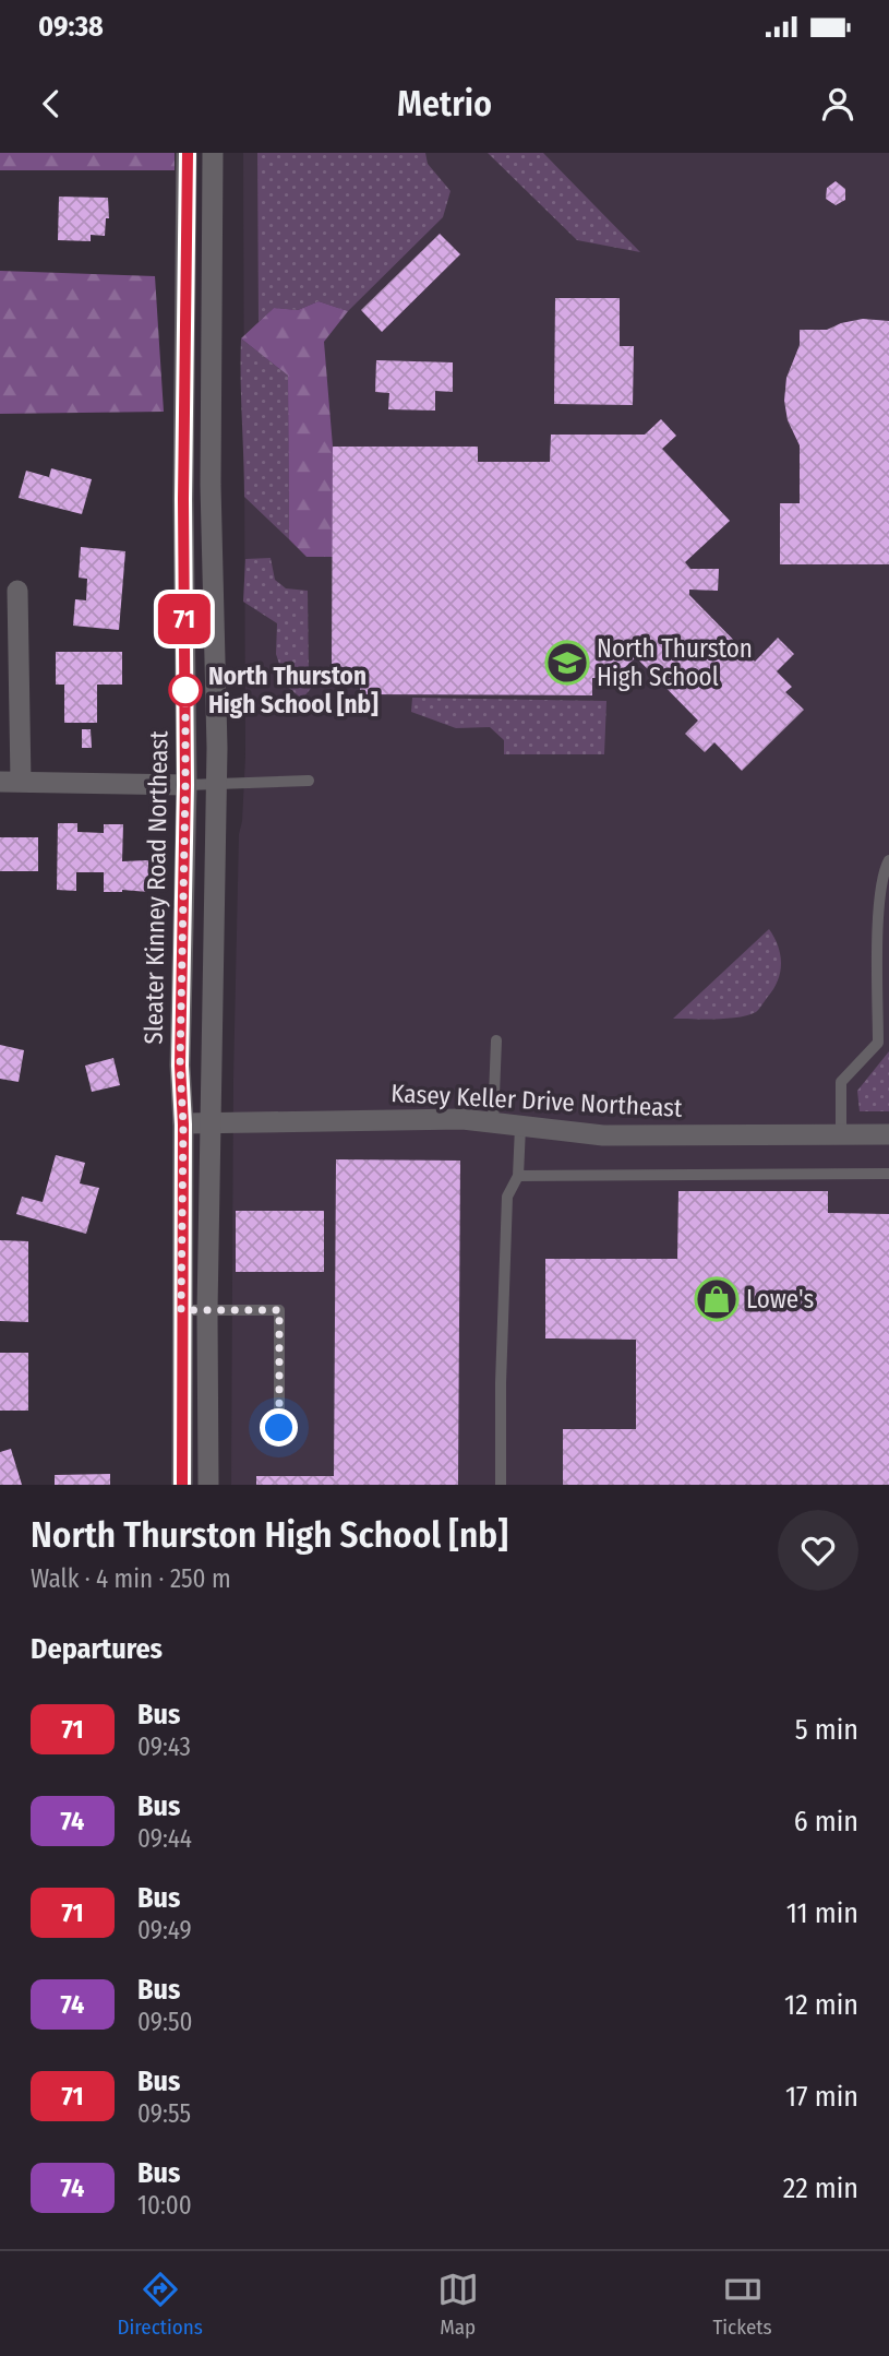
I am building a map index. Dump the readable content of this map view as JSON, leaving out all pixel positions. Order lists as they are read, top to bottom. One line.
{"streets":{"street":["Sleater Kinney Road Northeast","Kasey Keller Drive Northeast"]},"crossings":[["Sleater Kinney Road Northeast","Kasey Keller Drive Northeast"]],"places":{"school or university":["North Thurston High School"],"other":["North Thurston High School [nb]"],"shop":["Lowe's"]},"lines":["bus line 71"],"page":{"status":"09:38","header":"Metrio","on_map":"71","heading":[["North Thurston High School [nb]","Walk · 4 min · 250 m"],"Departures"],"list":[{"mark":"71","name":"Bus","note":"09:43","value":"5 min"},{"mark":"74","name":"Bus","note":"09:44","value":"6 min"},{"mark":"71","name":"Bus","note":"09:49","value":"11 min"},{"mark":"74","name":"Bus","note":"09:50","value":"12 min"},{"mark":"71","name":"Bus","note":"09:55","value":"17 min"},{"mark":"74","name":"Bus","note":"10:00","value":"22 min"}],"tabs":["Directions","Map","Tickets"]}}
